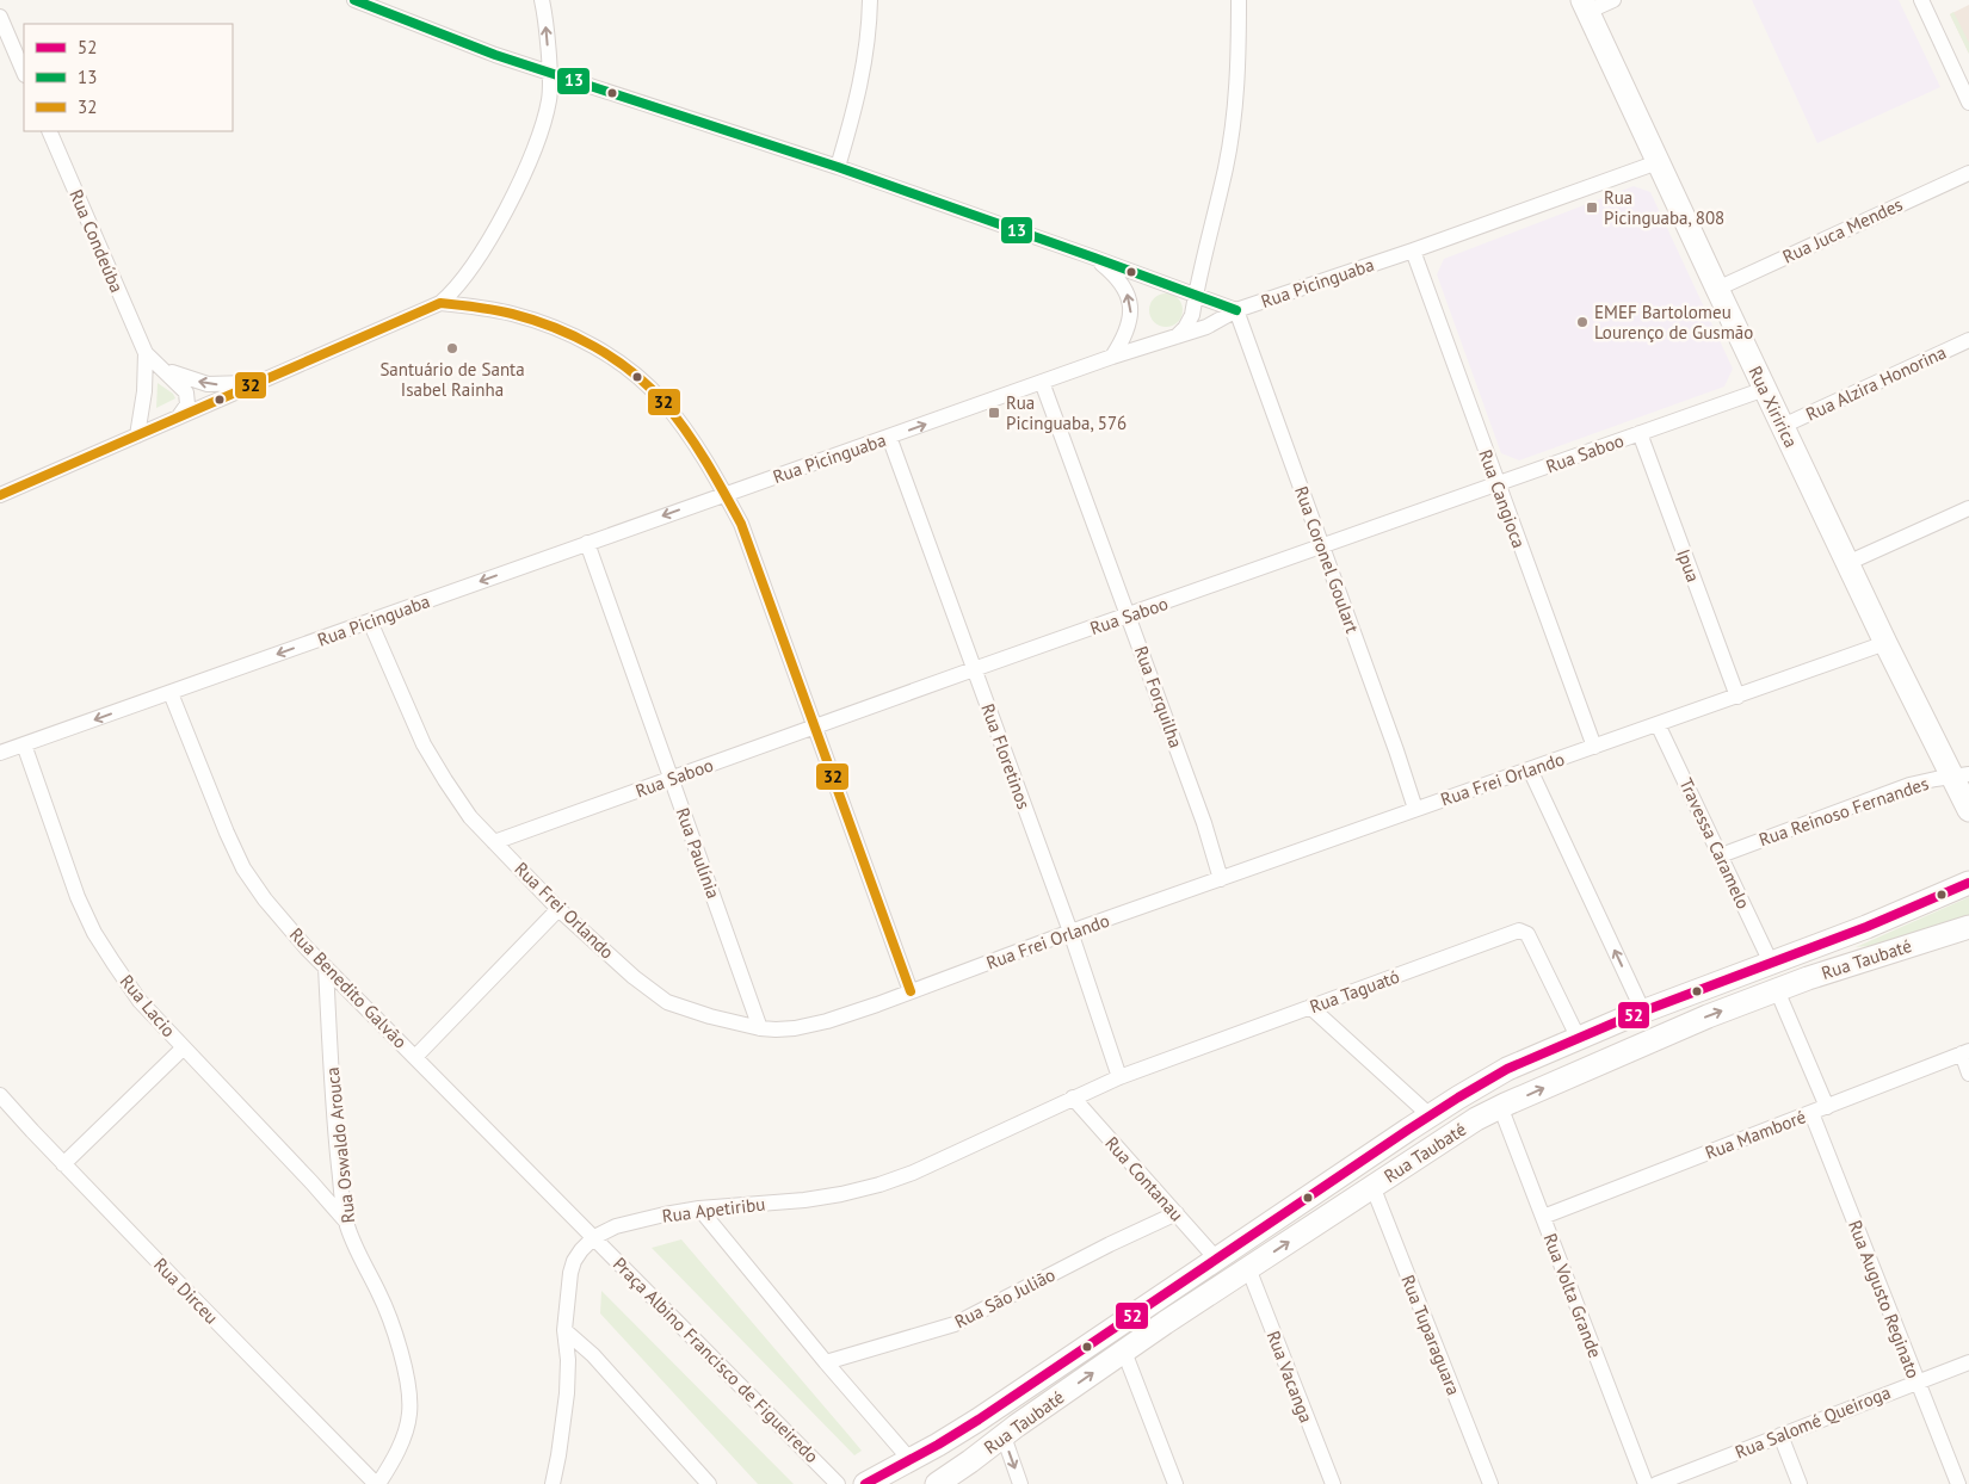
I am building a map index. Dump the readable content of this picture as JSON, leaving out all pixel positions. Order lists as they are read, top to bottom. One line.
{"streets":{"main road":["Rua Xiririca","Rua Taubaté"],"street":["Rua Juca Mendes","Rua Condeúba","Rua Picinguaba","Rua Alzira Honorina","Rua Saboo","Rua Cangioca","Rua Coronel Goulart","Ipua","Rua Forquilha","Rua Floretinos","Rua Frei Orlando","Rua Reinoso Fernandes","Travessa Caramelo","Rua Paulínia","Rua Benedito Galvão","Rua Taguató","Rua Lacio","Rua Mamboré","Rua Oswaldo Arouca","Rua Contanau","Rua Apetiribu","Rua Dirceu","Rua Volta Grande","Rua São Julião","Rua Augusto Reginato","Rua Tuparaguara","Praça Albino Francisco de Figueiredo","Rua Vacanga","Rua Salomé Queiroga"]},"crossings":[["Rua Juca Mendes","Rua Xiririca"],["Rua Picinguaba","Rua Xiririca"],["Rua Picinguaba","Rua Cangioca"],["Rua Picinguaba","Rua Coronel Goulart"],["Rua Picinguaba","Rua Forquilha"],["Rua Picinguaba","Rua Floretinos"],["Rua Picinguaba","Rua Frei Orlando"],["Rua Picinguaba","Rua Paulínia"],["Rua Picinguaba","Rua Benedito Galvão"],["Rua Picinguaba","Rua Lacio"],["Rua Alzira Honorina","Rua Xiririca"],["Rua Xiririca","Rua Saboo"],["Rua Xiririca","Rua Frei Orlando"],["Rua Xiririca","Rua Reinoso Fernandes"],["Rua Saboo","Rua Cangioca"],["Rua Saboo","Rua Coronel Goulart"],["Rua Saboo","Ipua"],["Rua Saboo","Rua Forquilha"],["Rua Saboo","Rua Floretinos"],["Rua Saboo","Rua Frei Orlando"],["Rua Saboo","Rua Paulínia"],["Rua Cangioca","Rua Frei Orlando"],["Rua Coronel Goulart","Rua Frei Orlando"],["Ipua","Rua Frei Orlando"],["Rua Forquilha","Rua Frei Orlando"],["Rua Floretinos","Rua Frei Orlando"],["Rua Floretinos","Rua Taguató"],["Rua Frei Orlando","Travessa Caramelo"],["Rua Frei Orlando","Rua Paulínia"],["Rua Reinoso Fernandes","Travessa Caramelo"],["Travessa Caramelo","Rua Taubaté"],["Rua Taubaté","Rua Taguató"],["Rua Taubaté","Rua Contanau"],["Rua Taubaté","Rua Volta Grande"],["Rua Taubaté","Rua Tuparaguara"],["Rua Taubaté","Rua Vacanga"],["Rua Benedito Galvão","Rua Oswaldo Arouca"],["Rua Benedito Galvão","Rua Apetiribu"],["Rua Benedito Galvão","Praça Albino Francisco de Figueiredo"],["Rua Taguató","Rua Contanau"],["Rua Taguató","Rua Apetiribu"],["Rua Lacio","Rua Oswaldo Arouca"],["Rua Mamboré","Rua Volta Grande"],["Rua Mamboré","Rua Augusto Reginato"],["Rua Oswaldo Arouca","Rua Dirceu"],["Rua Contanau","Rua Apetiribu"],["Rua Contanau","Rua São Julião"],["Rua Apetiribu","Praça Albino Francisco de Figueiredo"],["Rua Augusto Reginato","Rua Salomé Queiroga"]],"places":{"transit":["Rua Picinguaba, 808","Rua Picinguaba, 576"],"other":["EMEF Bartolomeu Lourenço de Gusmão","Santuário de Santa Isabel Rainha"]},"lines":["transit line 13","transit line 32","transit line 52"],"legend":["52","13","32"]}
